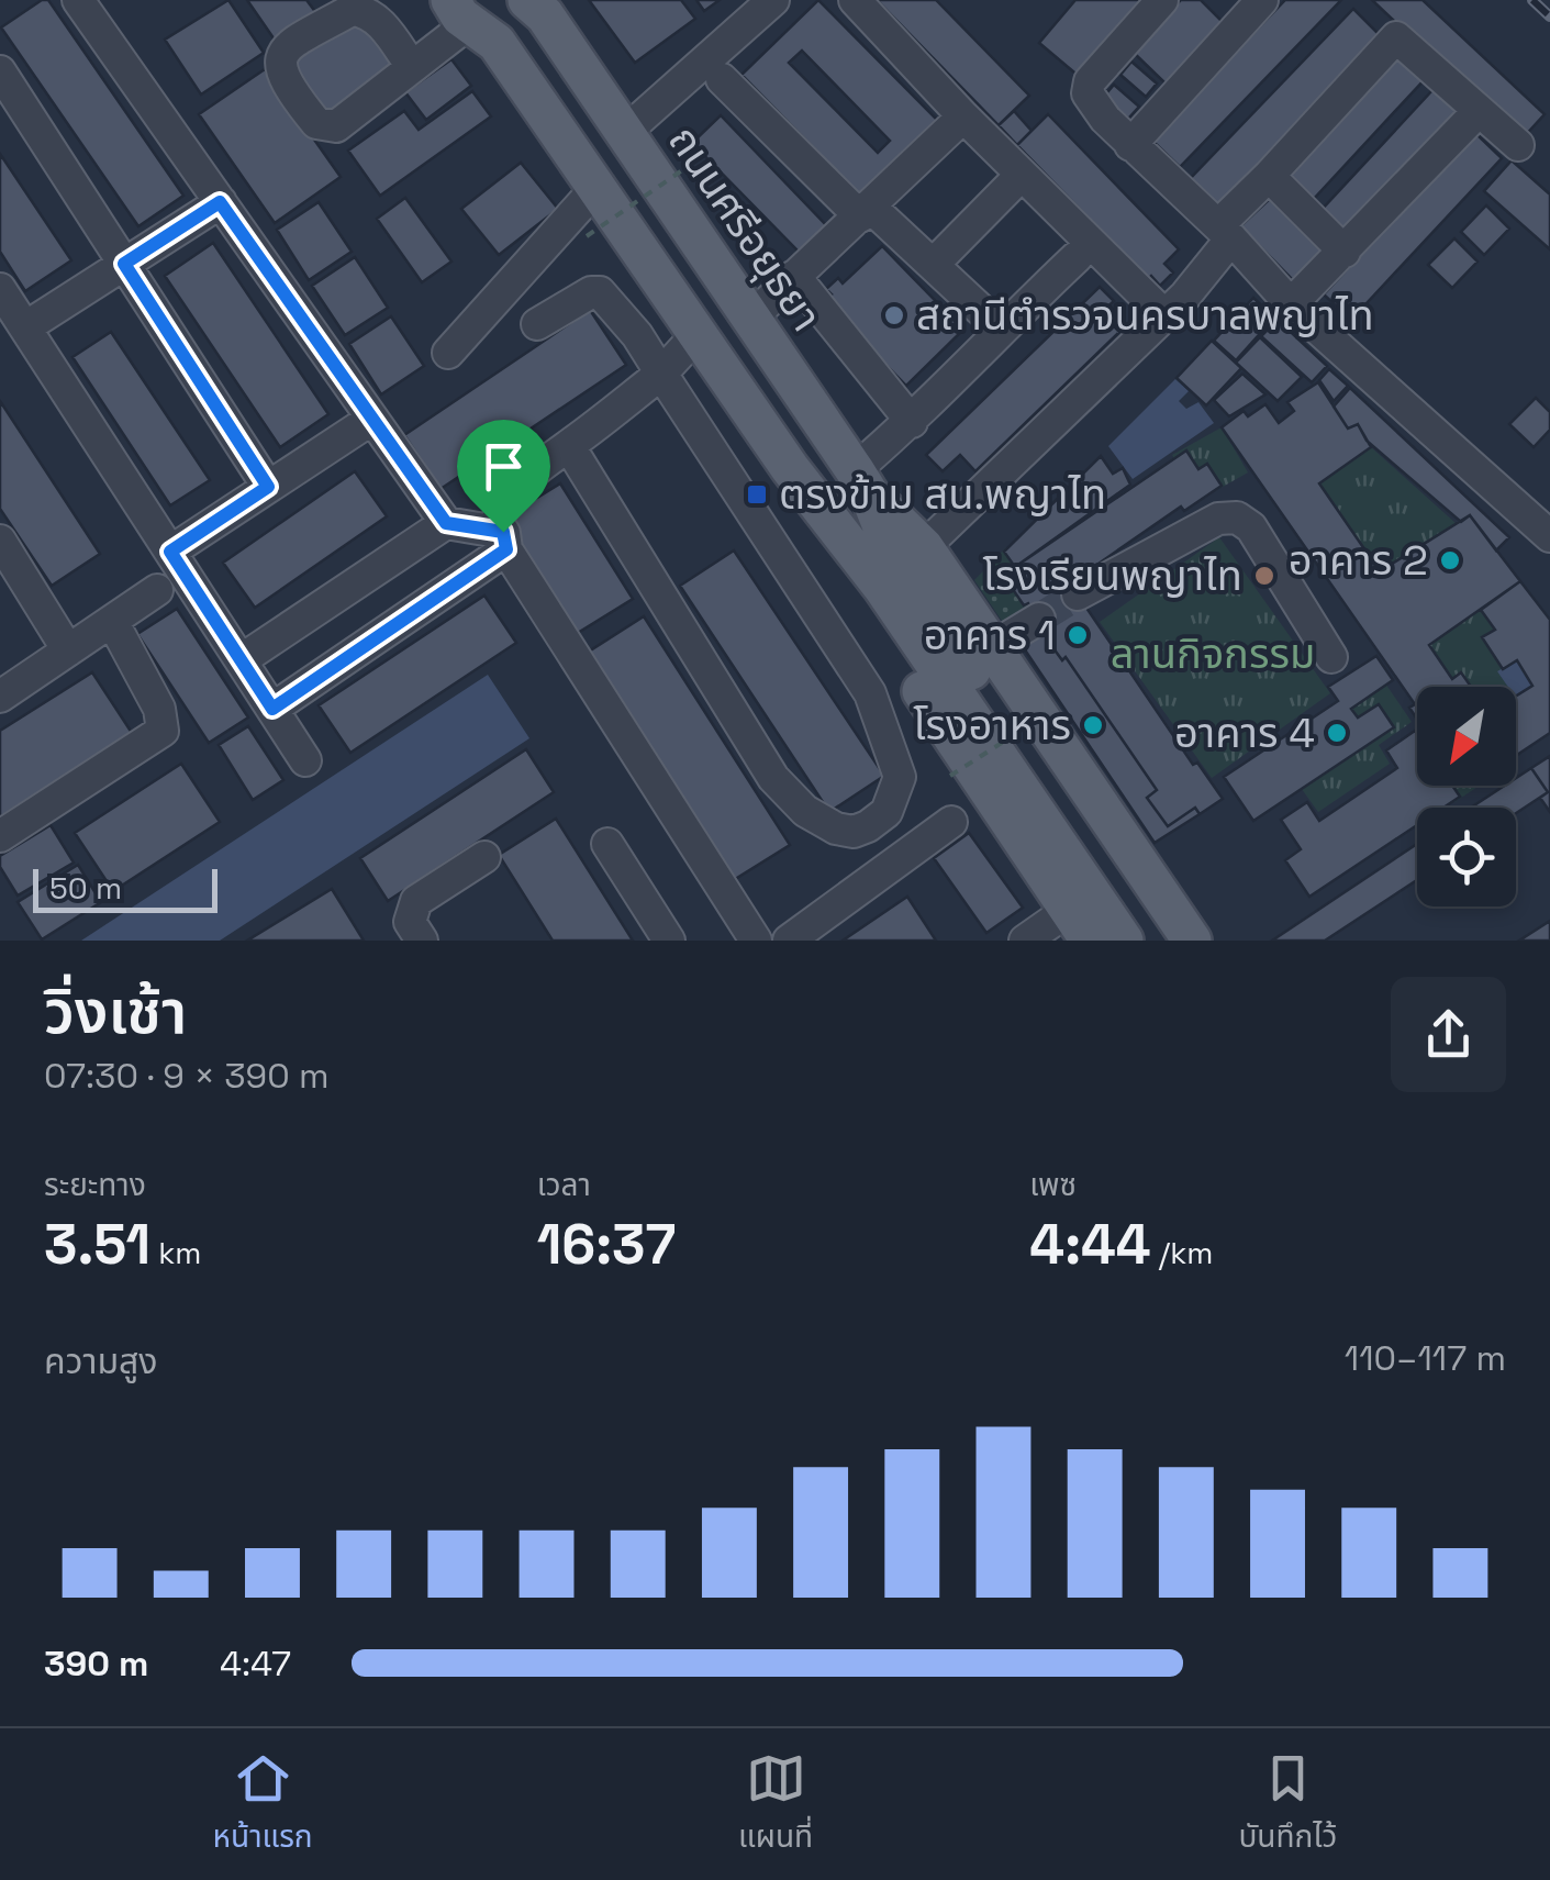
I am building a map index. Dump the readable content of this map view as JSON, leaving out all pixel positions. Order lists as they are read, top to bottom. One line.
{"streets":{"main road":["ถนนศรีอยุธยา"]},"parks":["ลานกิจกรรม"],"places":{"other":["สถานีตำรวจนครบาลพญาไท","อาคาร 2","โรงเรียนพญาไท","อาคาร 1","โรงอาหาร","อาคาร 4"],"transit":["ตรงข้าม สน.พญาไท"]},"scale_bar":"50 m","north":"bottom left","page":{"scale":"50 m","heading":["วิ่งเช้า","07:30 · 9 × 390 m"],"stats":[["ระยะทาง","3.51 km"],["เวลา","16:37"],["เพซ","4:44 /km"]],"chart":["ความสูง","110–117 m"],"list":[{"name":"390 m","note":"4:47"}],"tabs":["หน้าแรก","แผนที่","บันทึกไว้"]}}
